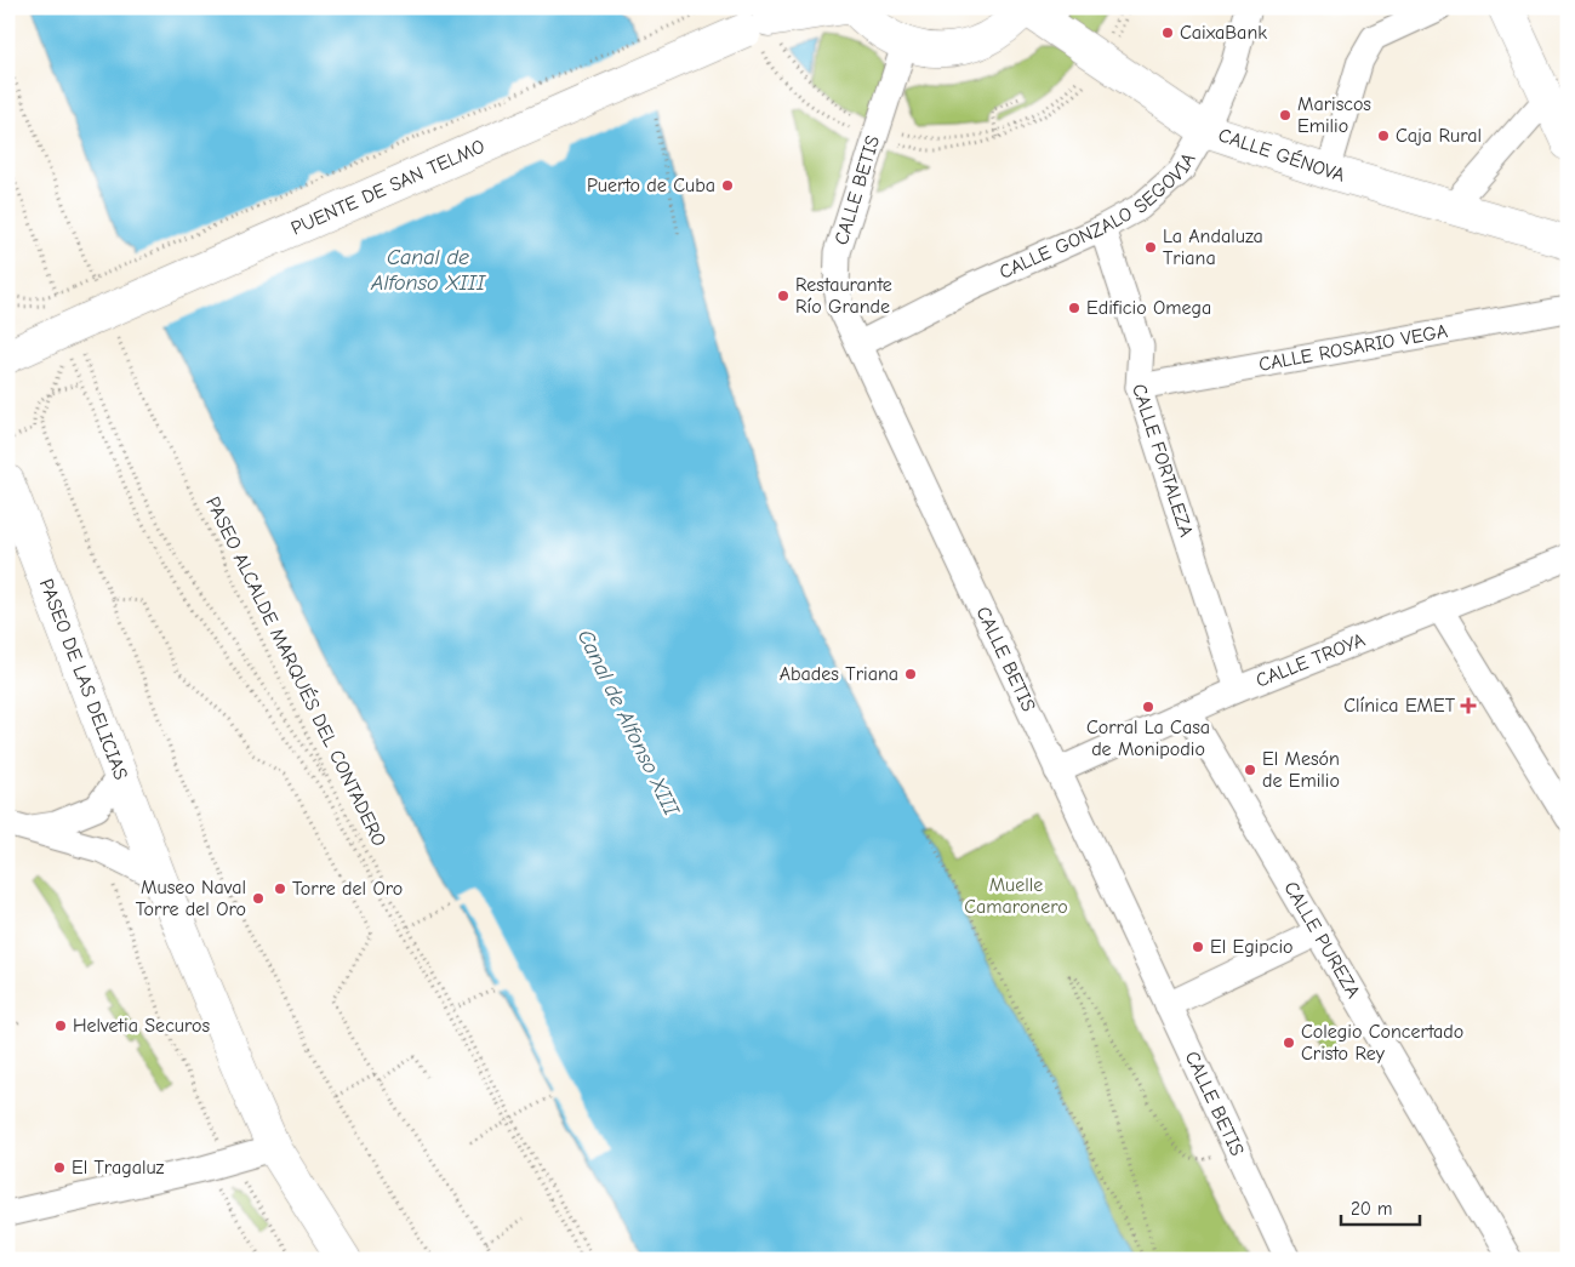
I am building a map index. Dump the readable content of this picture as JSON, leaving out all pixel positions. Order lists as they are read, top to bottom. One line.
{"streets":{"main road":["CALLE GÉNOVA","PUENTE DE SAN TELMO","PASEO DE LAS DELICIAS"],"street":["CALLE BETIS","CALLE GONZALO SEGOVIA","CALLE ROSARIO VEGA","CALLE FORTALEZA","CALLE TROYA","CALLE PUREZA"],"path":["PASEO ALCALDE MARQUÉS DEL CONTADERO"]},"crossings":[["CALLE GÉNOVA","CALLE GONZALO SEGOVIA"],["CALLE BETIS","CALLE GONZALO SEGOVIA"],["CALLE BETIS","CALLE TROYA"],["CALLE GONZALO SEGOVIA","CALLE FORTALEZA"],["CALLE ROSARIO VEGA","CALLE FORTALEZA"],["CALLE FORTALEZA","CALLE TROYA"],["CALLE TROYA","CALLE PUREZA"]],"water":["Canal de Alfonso XIII"],"parks":["Muelle Camaronero"],"places":{"other":["CaixaBank","Mariscos Emilio","Caja Rural","Puerto de Cuba","La Andaluza Triana","Restaurante Río Grande","Edificio Omega","Abades Triana","Corral La Casa de Monipodio","El Mesón de Emilio","Torre del Oro","Museo Naval Torre del Oro","El Egipcio","Helvetia Securos","Colegio Concertado Cristo Rey","El Tragaluz"],"health":["Clínica EMET"]},"scale_bar":"20 m"}
